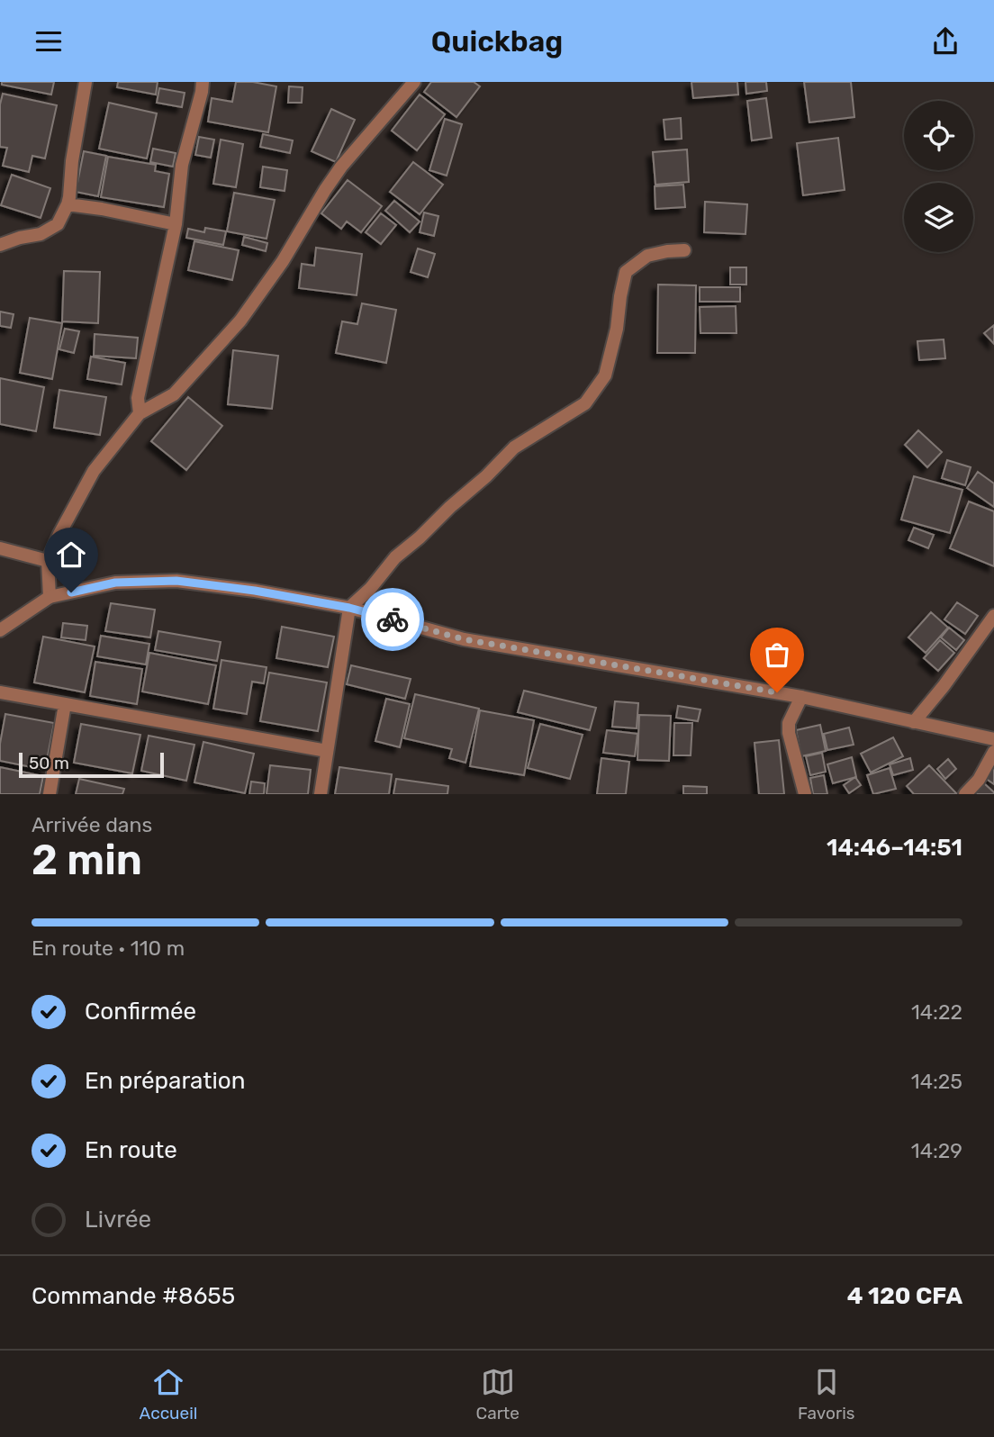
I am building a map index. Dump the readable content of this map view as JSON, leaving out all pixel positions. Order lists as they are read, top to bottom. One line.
{"scale_bar":"50 m","page":{"header":"Quickbag","scale":"50 m","heading":["2 min","Arrivée dans","14:46–14:51"],"panel":["Commande #8655","4 120 CFA"],"bar":"En route · 110 m","list":[["Confirmée","14:22"],["En préparation","14:25"],["En route","14:29"],"Livrée"],"tabs":["Accueil","Carte","Favoris"]}}
